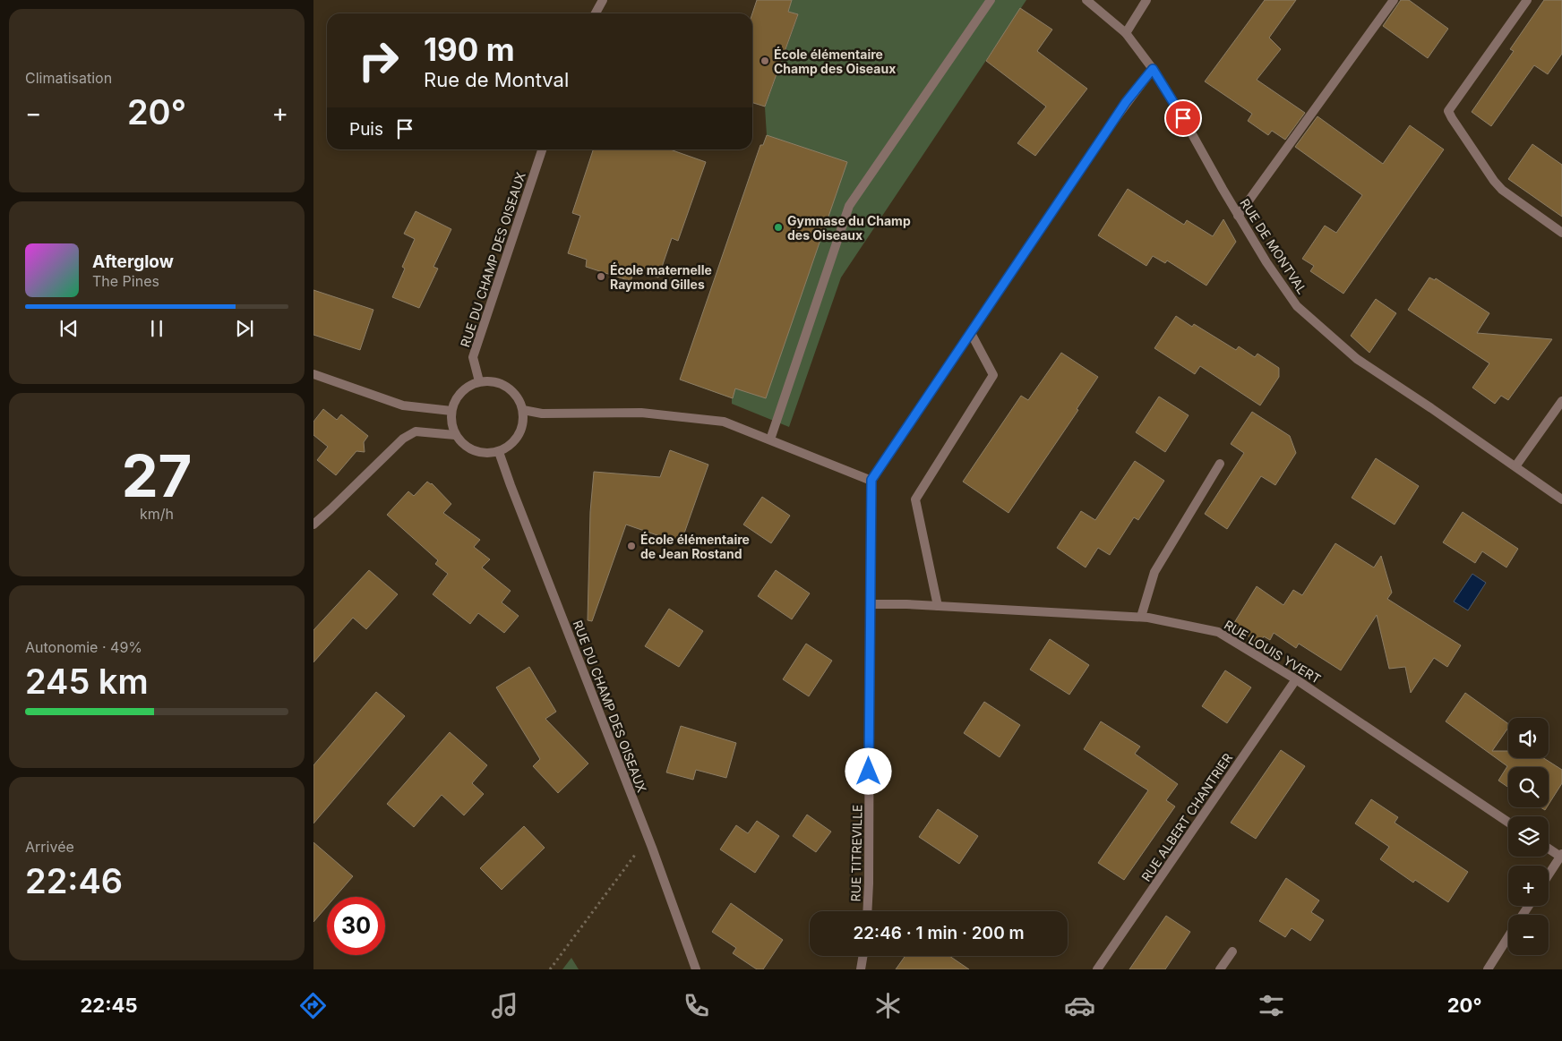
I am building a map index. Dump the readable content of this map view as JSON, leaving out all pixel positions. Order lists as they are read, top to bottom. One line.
{"streets":{"street":["RUE DE MONTVAL","RUE DU CHAMP DES OISEAUX","RUE LOUIS YVERT","RUE ALBERT CHANTRIER","RUE TITREVILLE"]},"crossings":[["RUE LOUIS YVERT","RUE ALBERT CHANTRIER"],["RUE LOUIS YVERT","RUE TITREVILLE"]],"places":["École élémentaire Champ des Oiseaux","Gymnase du Champ des Oiseaux","École maternelle Raymond Gilles","École élémentaire de Jean Rostand"],"page":{"tile":["Climatisation",["27","km/h"],["Autonomie · 49%","245 km"],["Arrivée","22:46"]],"turn":["190 m","Rue de Montval"],"heat":["−","20°","+"],"then":"Puis","song":["Afterglow","The Pines"],"map_buttons":["+","−"],"limit":"30","trip":"22:46 · 1 min · 200 m","tabs":["22:45","20°"]}}
